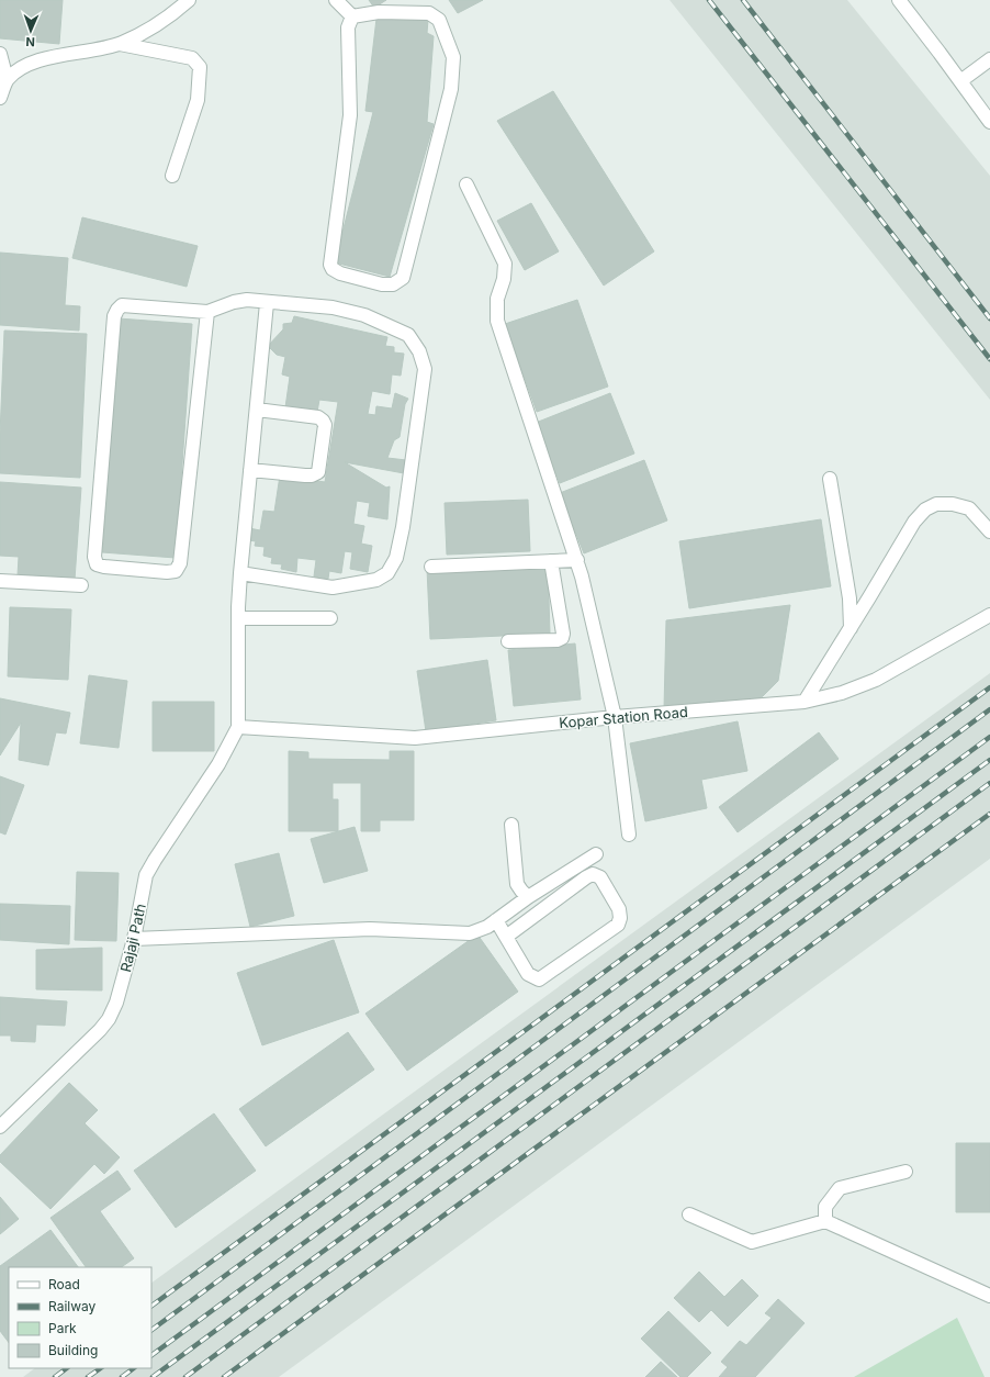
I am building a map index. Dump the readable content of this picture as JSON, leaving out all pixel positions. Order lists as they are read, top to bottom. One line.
{"streets":{"street":["Kopar Station Road","Rajaji Path"]},"crossings":[["Kopar Station Road","Rajaji Path"]],"legend":["Road","Railway","Park","Building"],"north":"bottom"}
